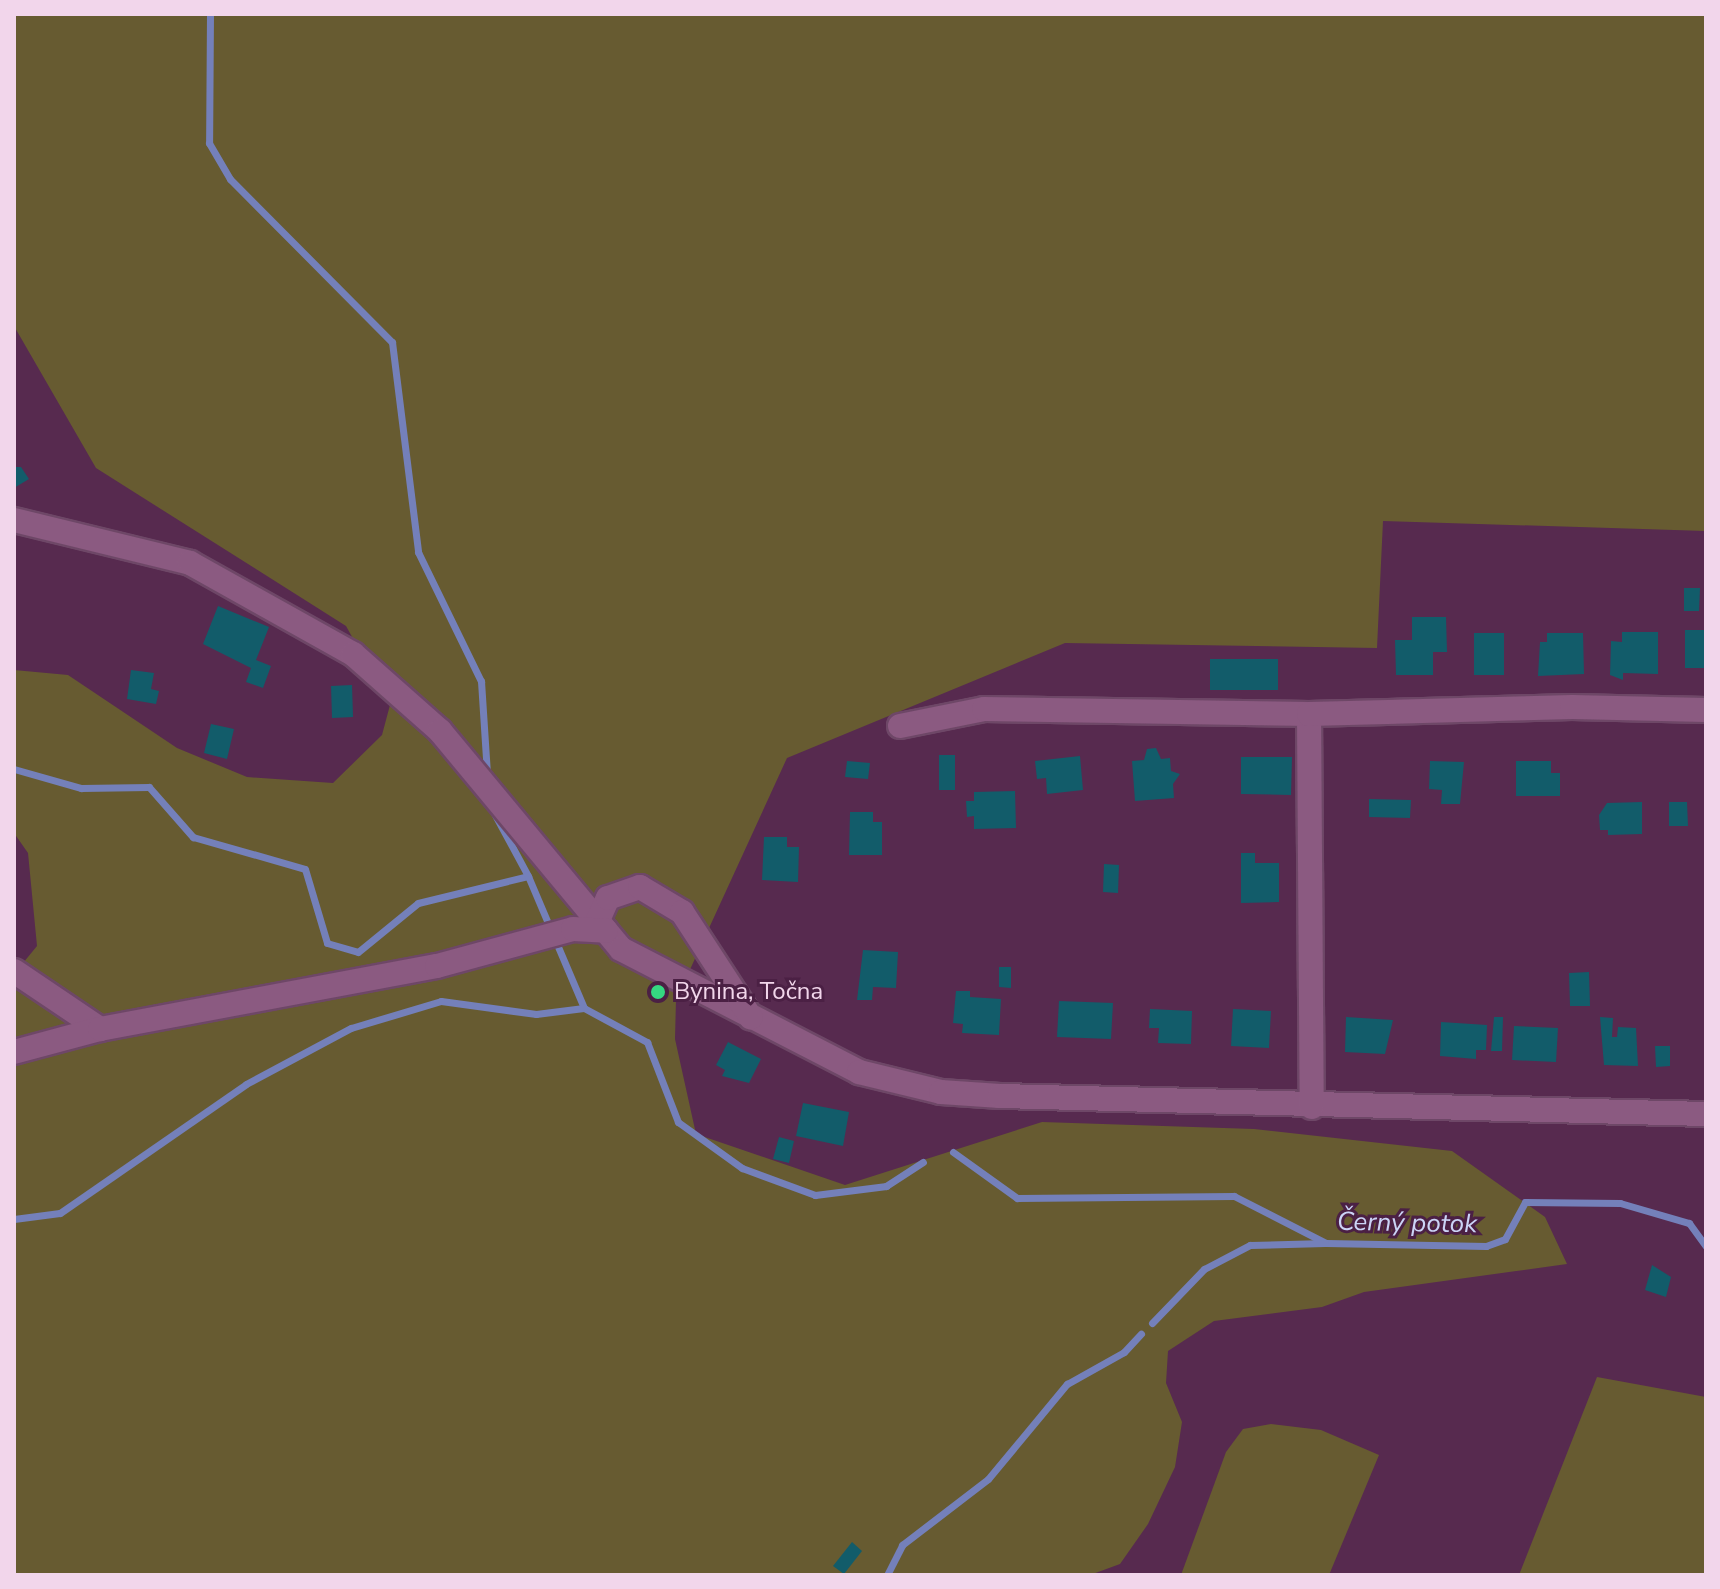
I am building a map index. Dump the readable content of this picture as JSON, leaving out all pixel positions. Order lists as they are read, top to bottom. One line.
{"water":["Černý potok"],"places":["Bynina, Točna"]}
